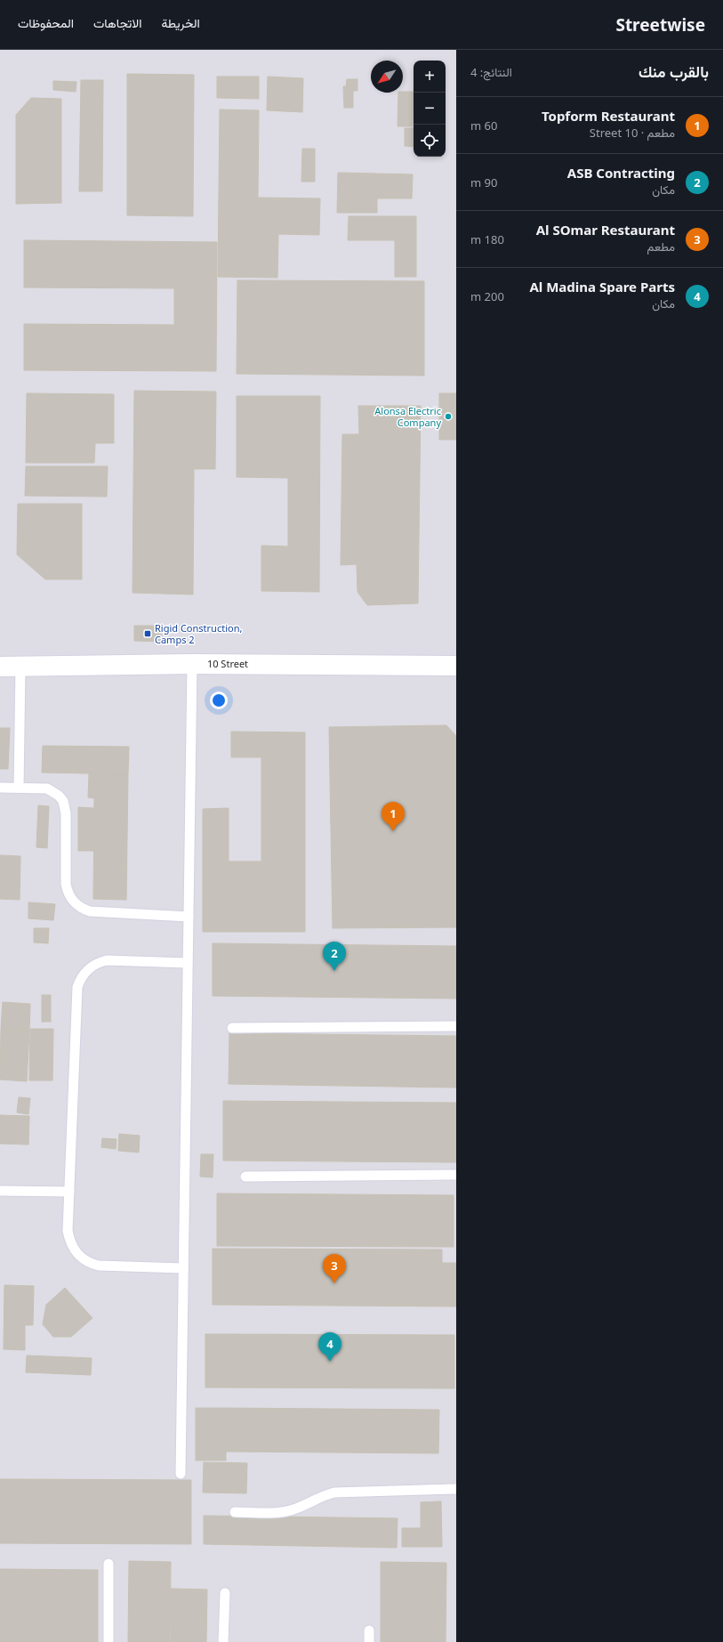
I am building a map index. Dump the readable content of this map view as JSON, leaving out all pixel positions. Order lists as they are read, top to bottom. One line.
{"streets":{"street":["10 Street"]},"places":{"other":["Alonsa Electric Company"],"transit":["Rigid Construction, Camps 2"]},"north":"bottom left","page":{"header":"Streetwise","nav":["الخريطة","الاتجاهات","المحفوظات"],"heading":["بالقرب منك","النتائج: 4"],"map_buttons":["+","−"],"list":[{"mark":"1","name":"Topform Restaurant","note":"مطعم · 10 Street","value":"60 m"},{"mark":"2","name":"ASB Contracting","note":"مكان","value":"90 m"},{"mark":"3","name":"Al SOmar Restaurant","note":"مطعم","value":"180 m"},{"mark":"4","name":"Al Madina Spare Parts","note":"مكان","value":"200 m"}],"pins":["1","2","3","4"]}}
